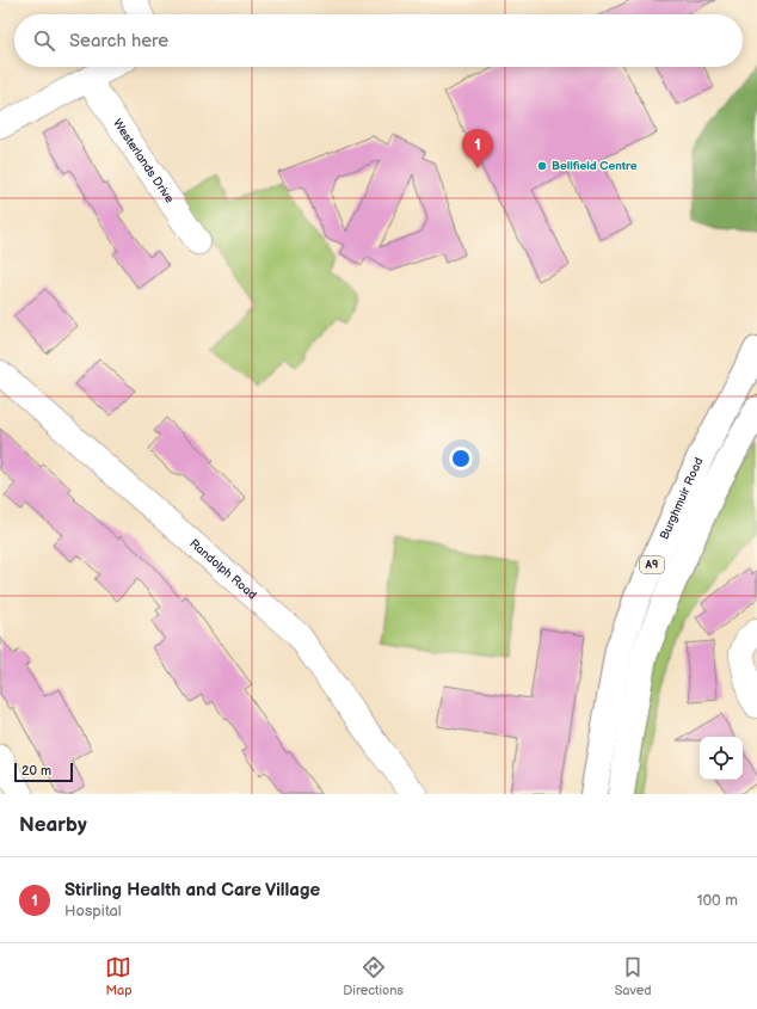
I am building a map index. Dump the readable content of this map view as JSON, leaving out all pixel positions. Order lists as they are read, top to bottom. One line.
{"streets":{"main road":["Burghmuir Road","A9"],"street":["Westerlands Drive","Randolph Road"]},"places":["Bellfield Centre"],"scale_bar":"20 m","page":{"search":"Search here","pins":"1","scale":"20 m","heading":"Nearby","list":[{"mark":"1","name":"Stirling Health and Care Village","note":"Hospital","value":"100 m"}],"nav":["Map","Directions","Saved"]}}
